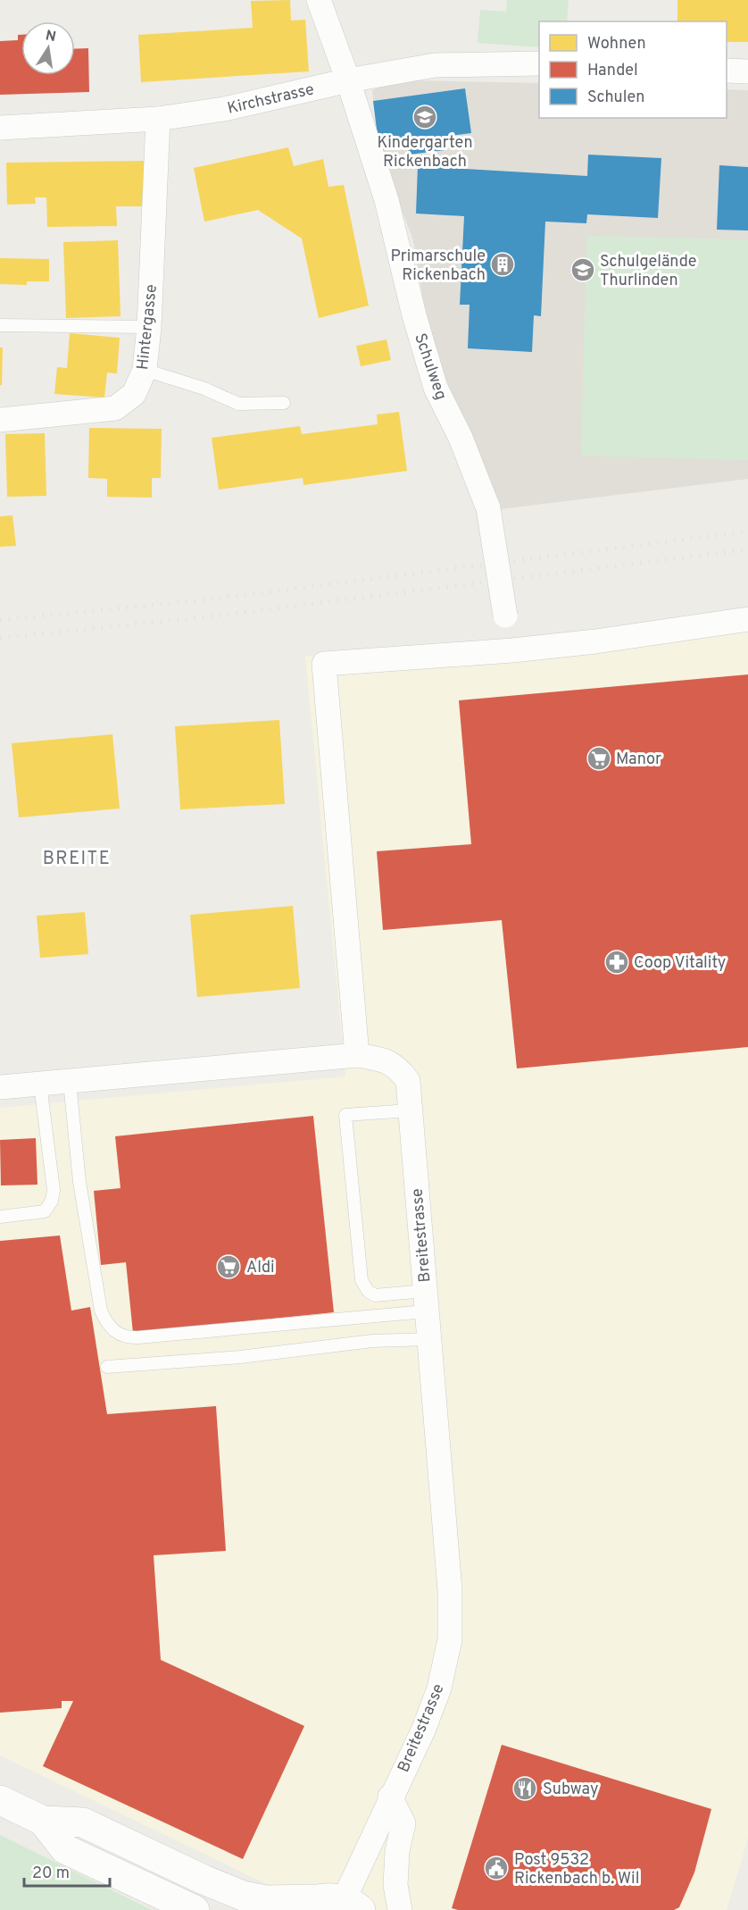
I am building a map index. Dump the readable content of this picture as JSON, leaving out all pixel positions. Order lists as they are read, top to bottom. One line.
{"streets":{"street":["Kirchstrasse","Hintergasse","Schulweg","Breitestrasse"]},"crossings":[["Kirchstrasse","Hintergasse"],["Kirchstrasse","Schulweg"]],"districts":["BREITE"],"places":{"school or university":["Kindergarten Rickenbach","Schulgelände Thurlinden"],"building":["Primarschule Rickenbach"],"supermarket":["Manor","Aldi"],"pharmacy":["Coop Vitality"],"restaurant":["Subway"],"public building":["Post 9532 Rickenbach b. Wil"]},"legend":["Wohnen","Handel","Schulen"],"scale_bar":"20 m","north":"top"}
